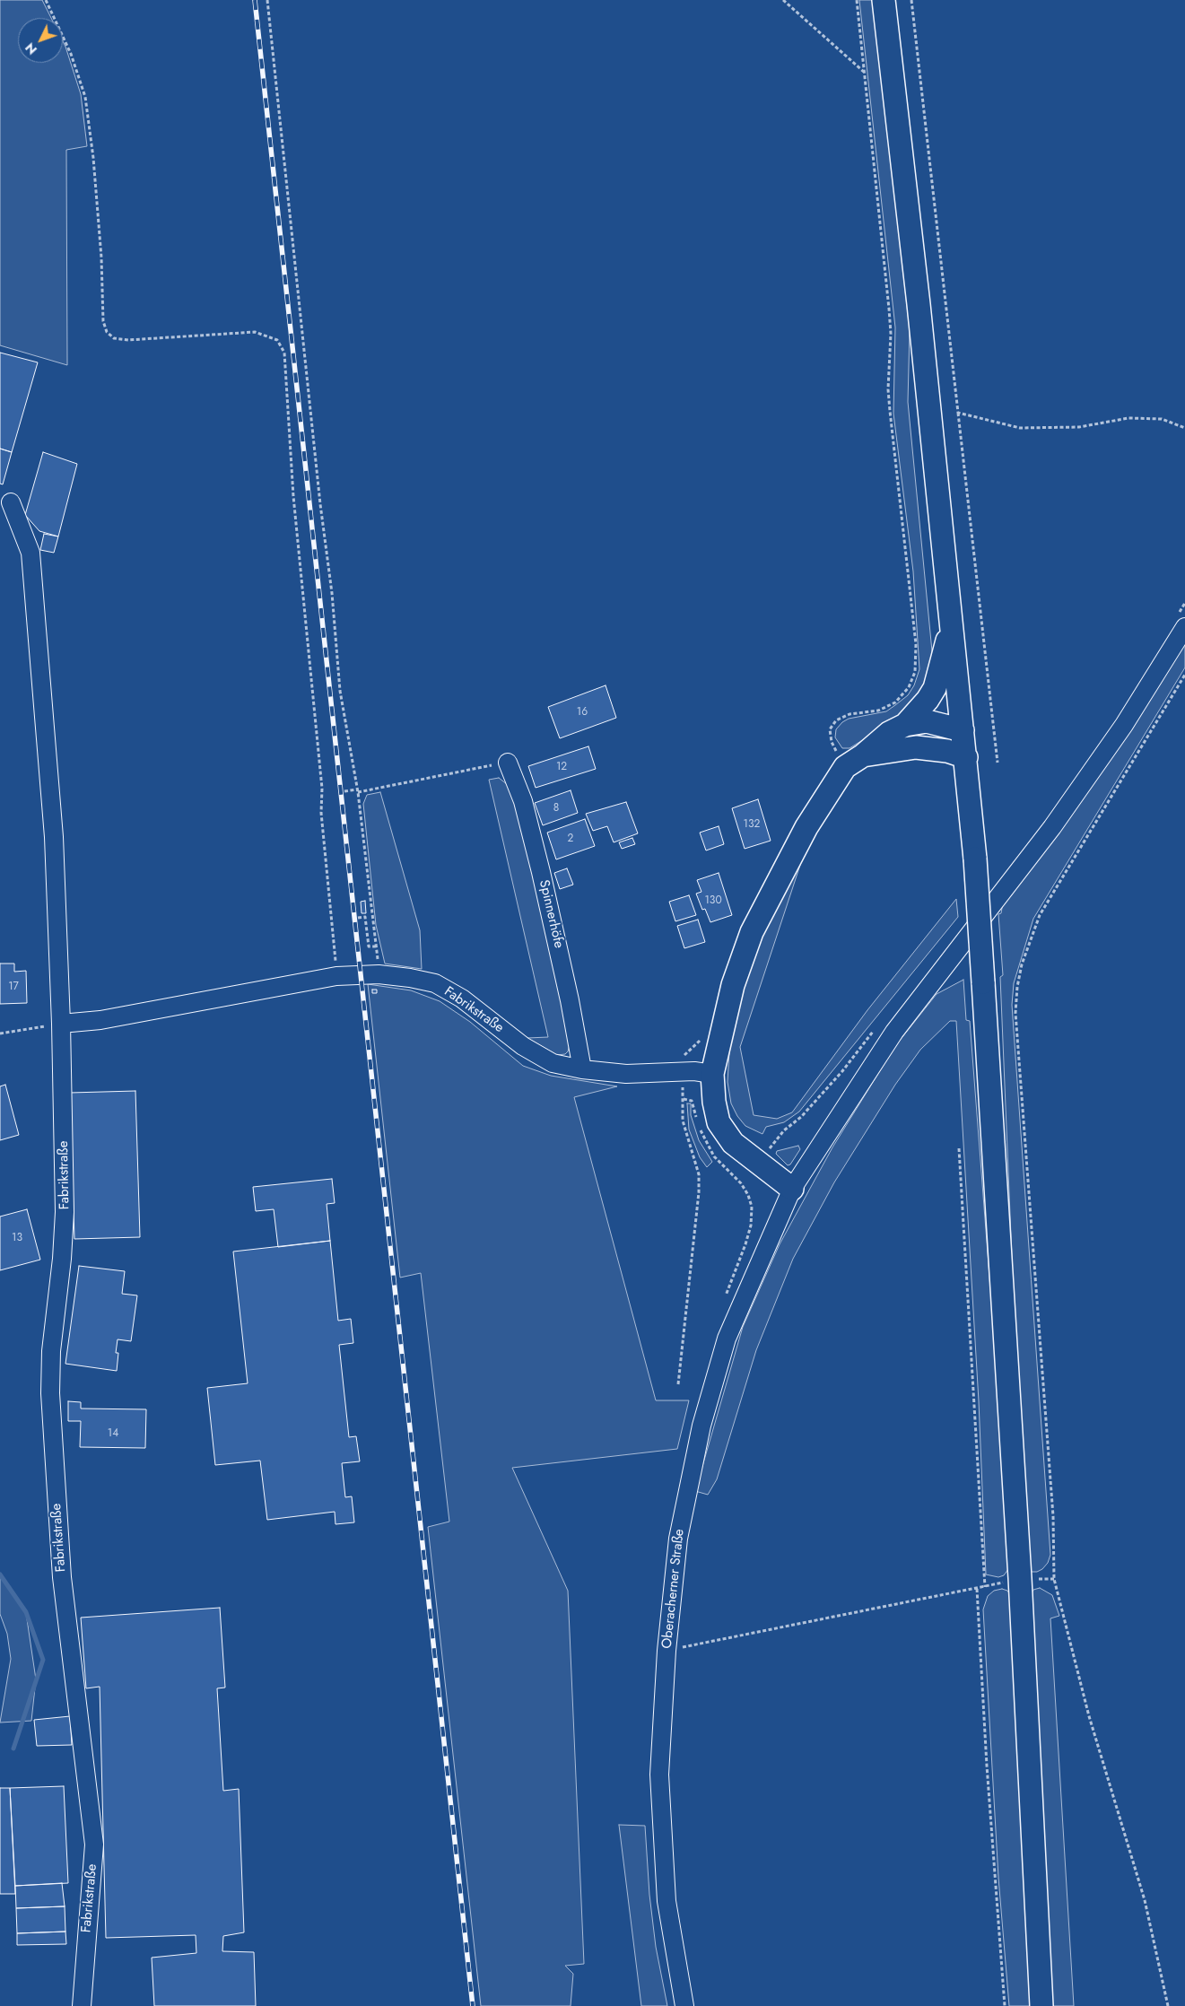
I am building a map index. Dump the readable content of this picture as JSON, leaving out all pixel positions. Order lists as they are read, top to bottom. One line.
{"streets":{"street":["Spinnerhöfe","Fabrikstraße","Oberacherner Straße"]},"crossings":[["Spinnerhöfe","Fabrikstraße"]],"house_numbers":["16","12","8","132","2","130","17","13","14"],"north":"bottom left"}
